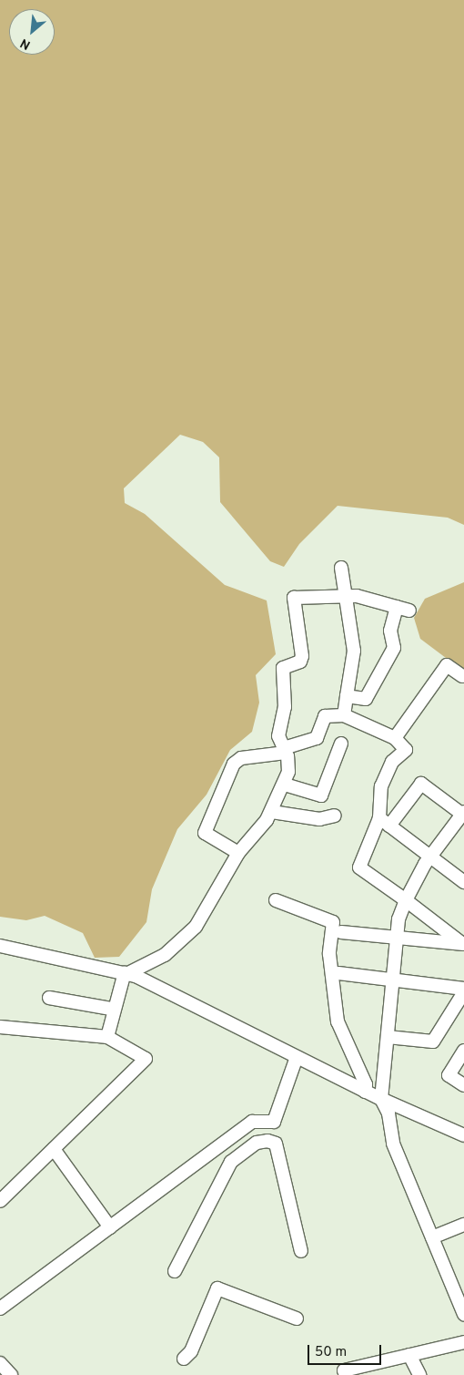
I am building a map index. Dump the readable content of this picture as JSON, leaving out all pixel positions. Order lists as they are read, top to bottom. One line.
{"scale_bar":"50 m","north":"bottom left"}
